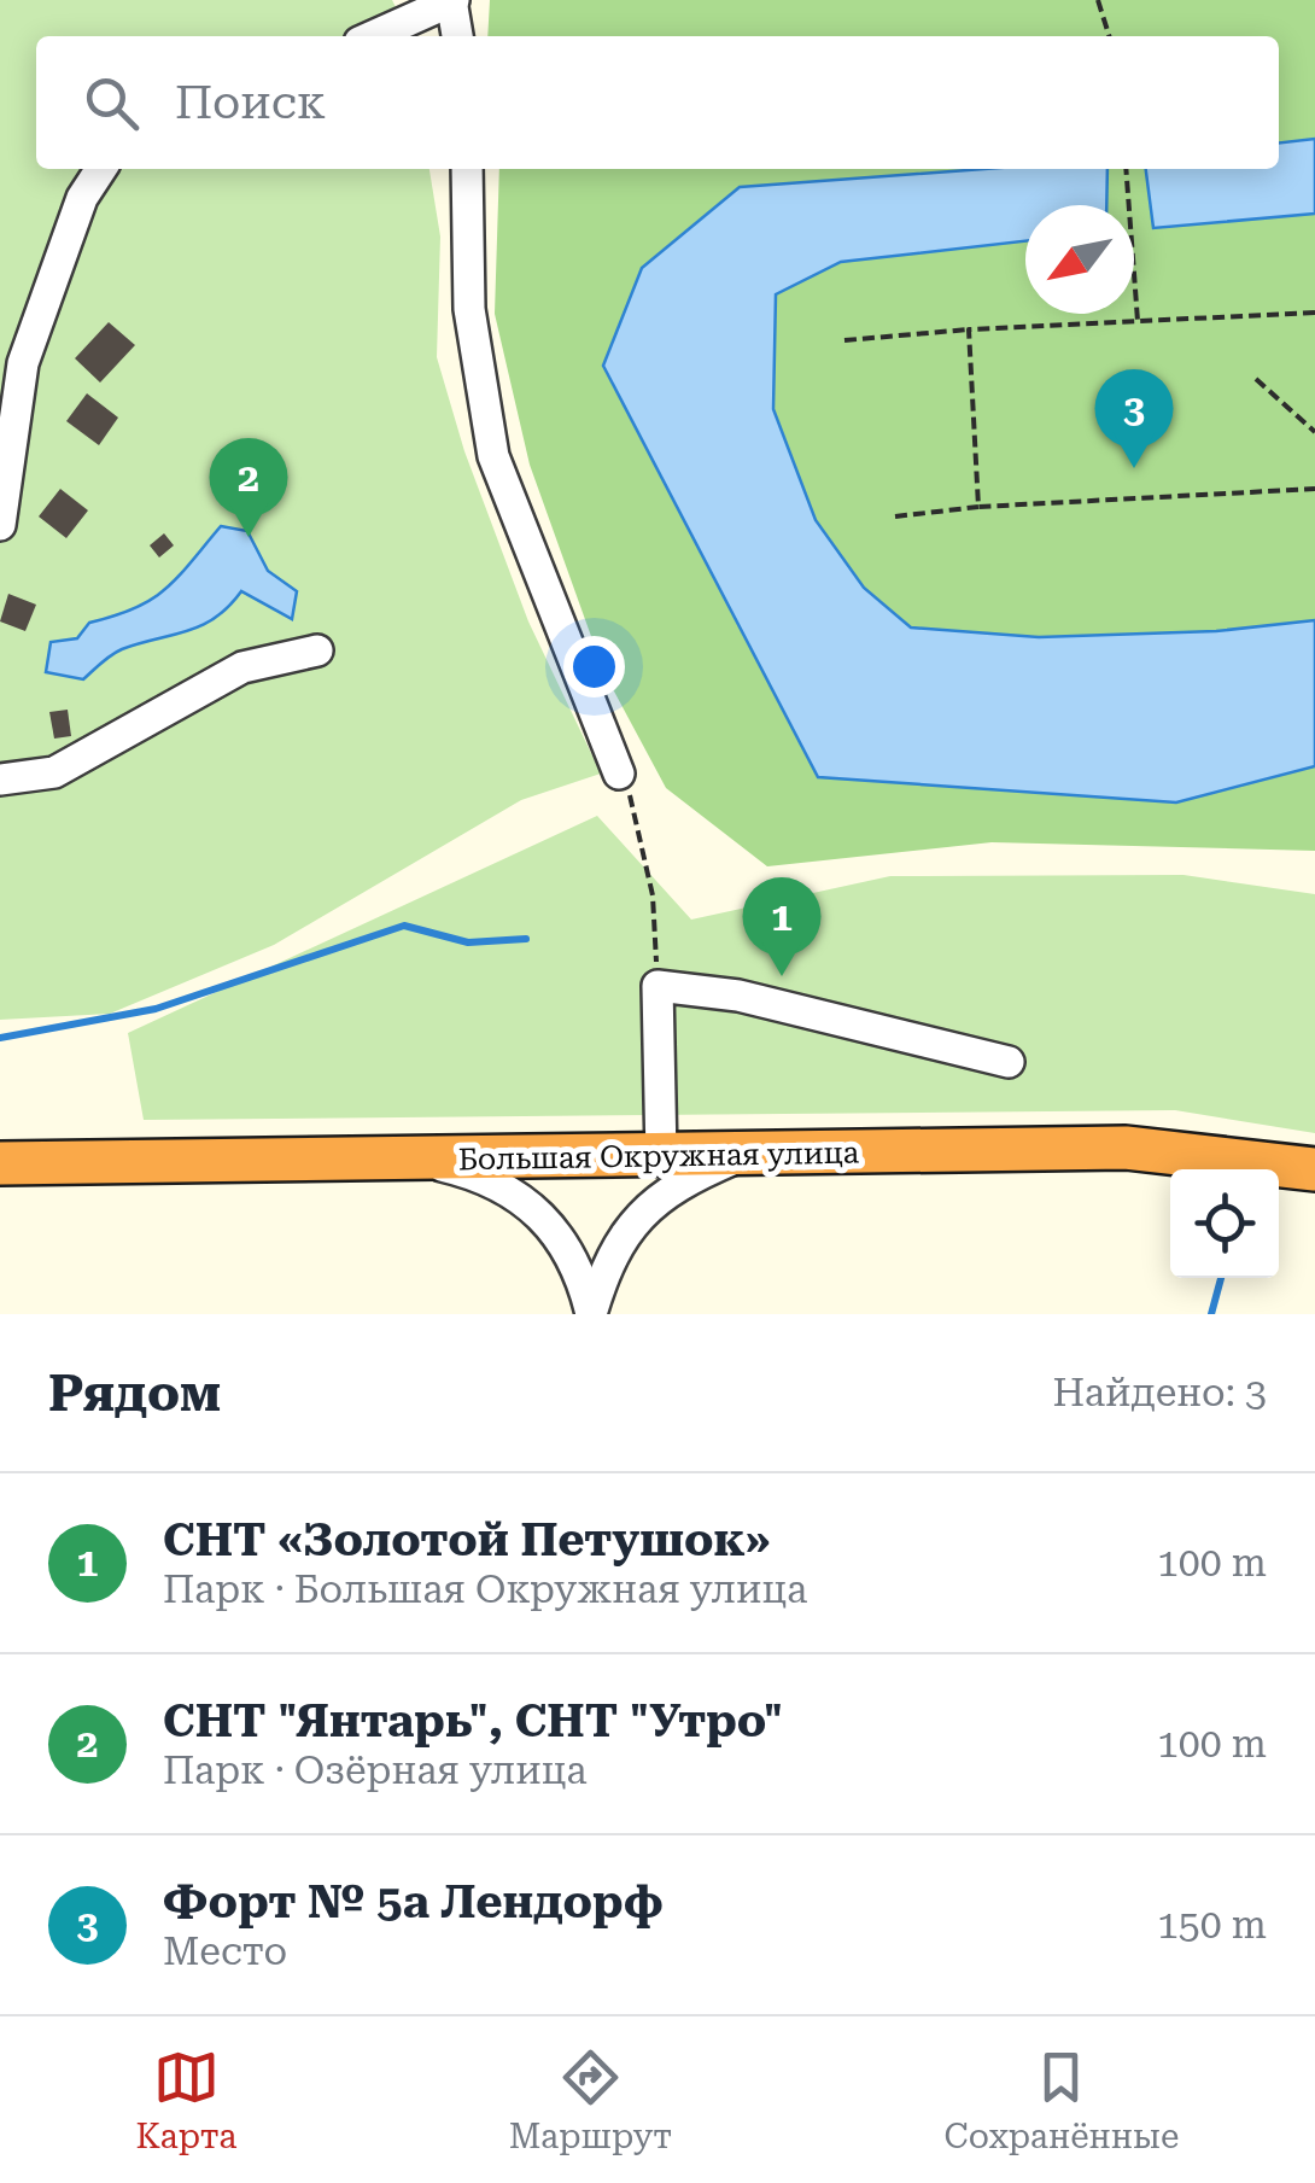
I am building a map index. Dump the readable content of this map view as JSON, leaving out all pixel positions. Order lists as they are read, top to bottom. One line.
{"streets":{"highway":["Большая Окружная улица"]},"north":"bottom left","page":{"search":"Поиск","pins":["3","2","1"],"heading":["Рядом","Найдено: 3"],"list":[{"mark":"1","name":"СНТ «Золотой Петушок»","note":"Парк · Большая Окружная улица","value":"100 m"},{"mark":"2","name":"СНТ \"Янтарь\", СНТ \"Утро\"","note":"Парк · Озёрная улица","value":"100 m"},{"mark":"3","name":"Форт № 5а Лендорф","note":"Место","value":"150 m"}],"nav":["Карта","Маршрут","Сохранённые"]}}
